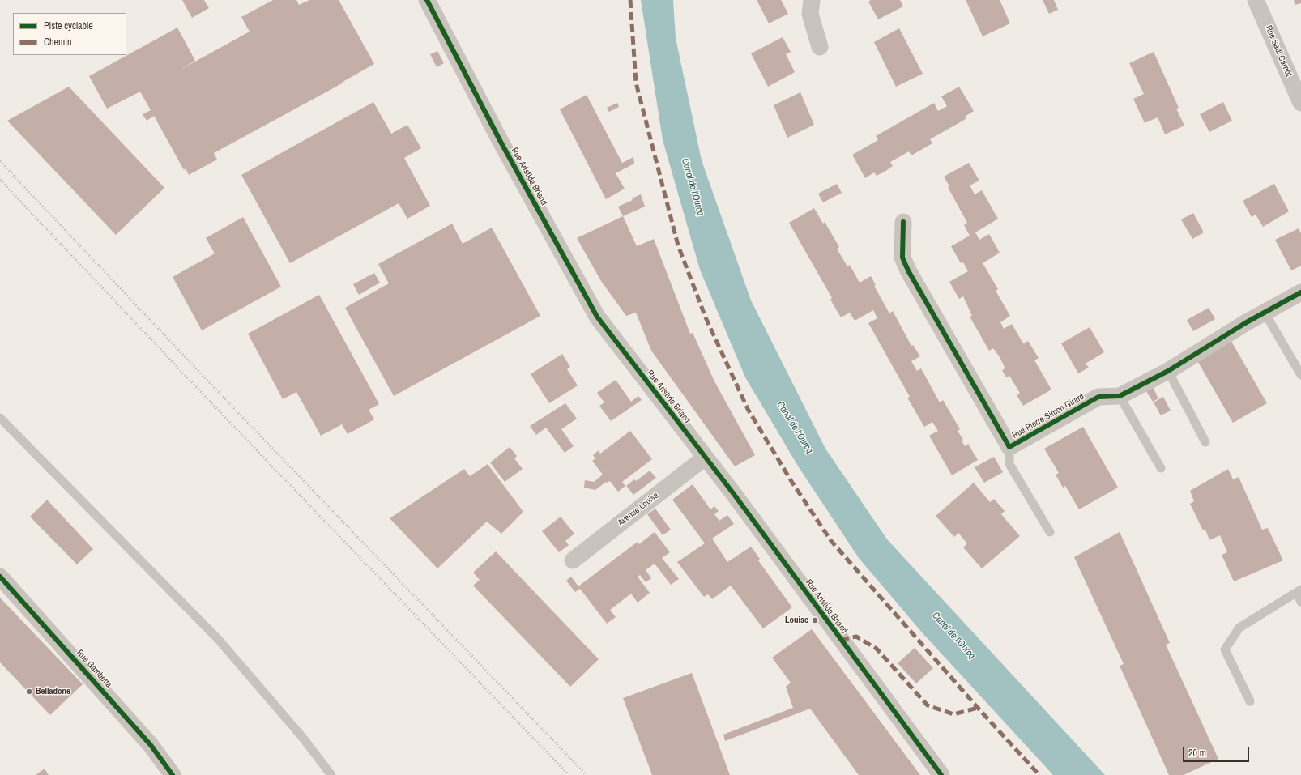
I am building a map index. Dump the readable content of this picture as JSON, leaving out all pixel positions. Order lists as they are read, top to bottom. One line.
{"streets":{"street":["Rue Sadi Carnot","Rue Aristide Briand","Rue Pierre Simon Girard","Avenue Louise","Rue Gambetta"]},"crossings":[["Rue Aristide Briand","Avenue Louise"]],"water":["Canal de l'Ourcq"],"places":["Louise","Belladone"],"legend":["Piste cyclable","Chemin"],"scale_bar":"20 m"}
